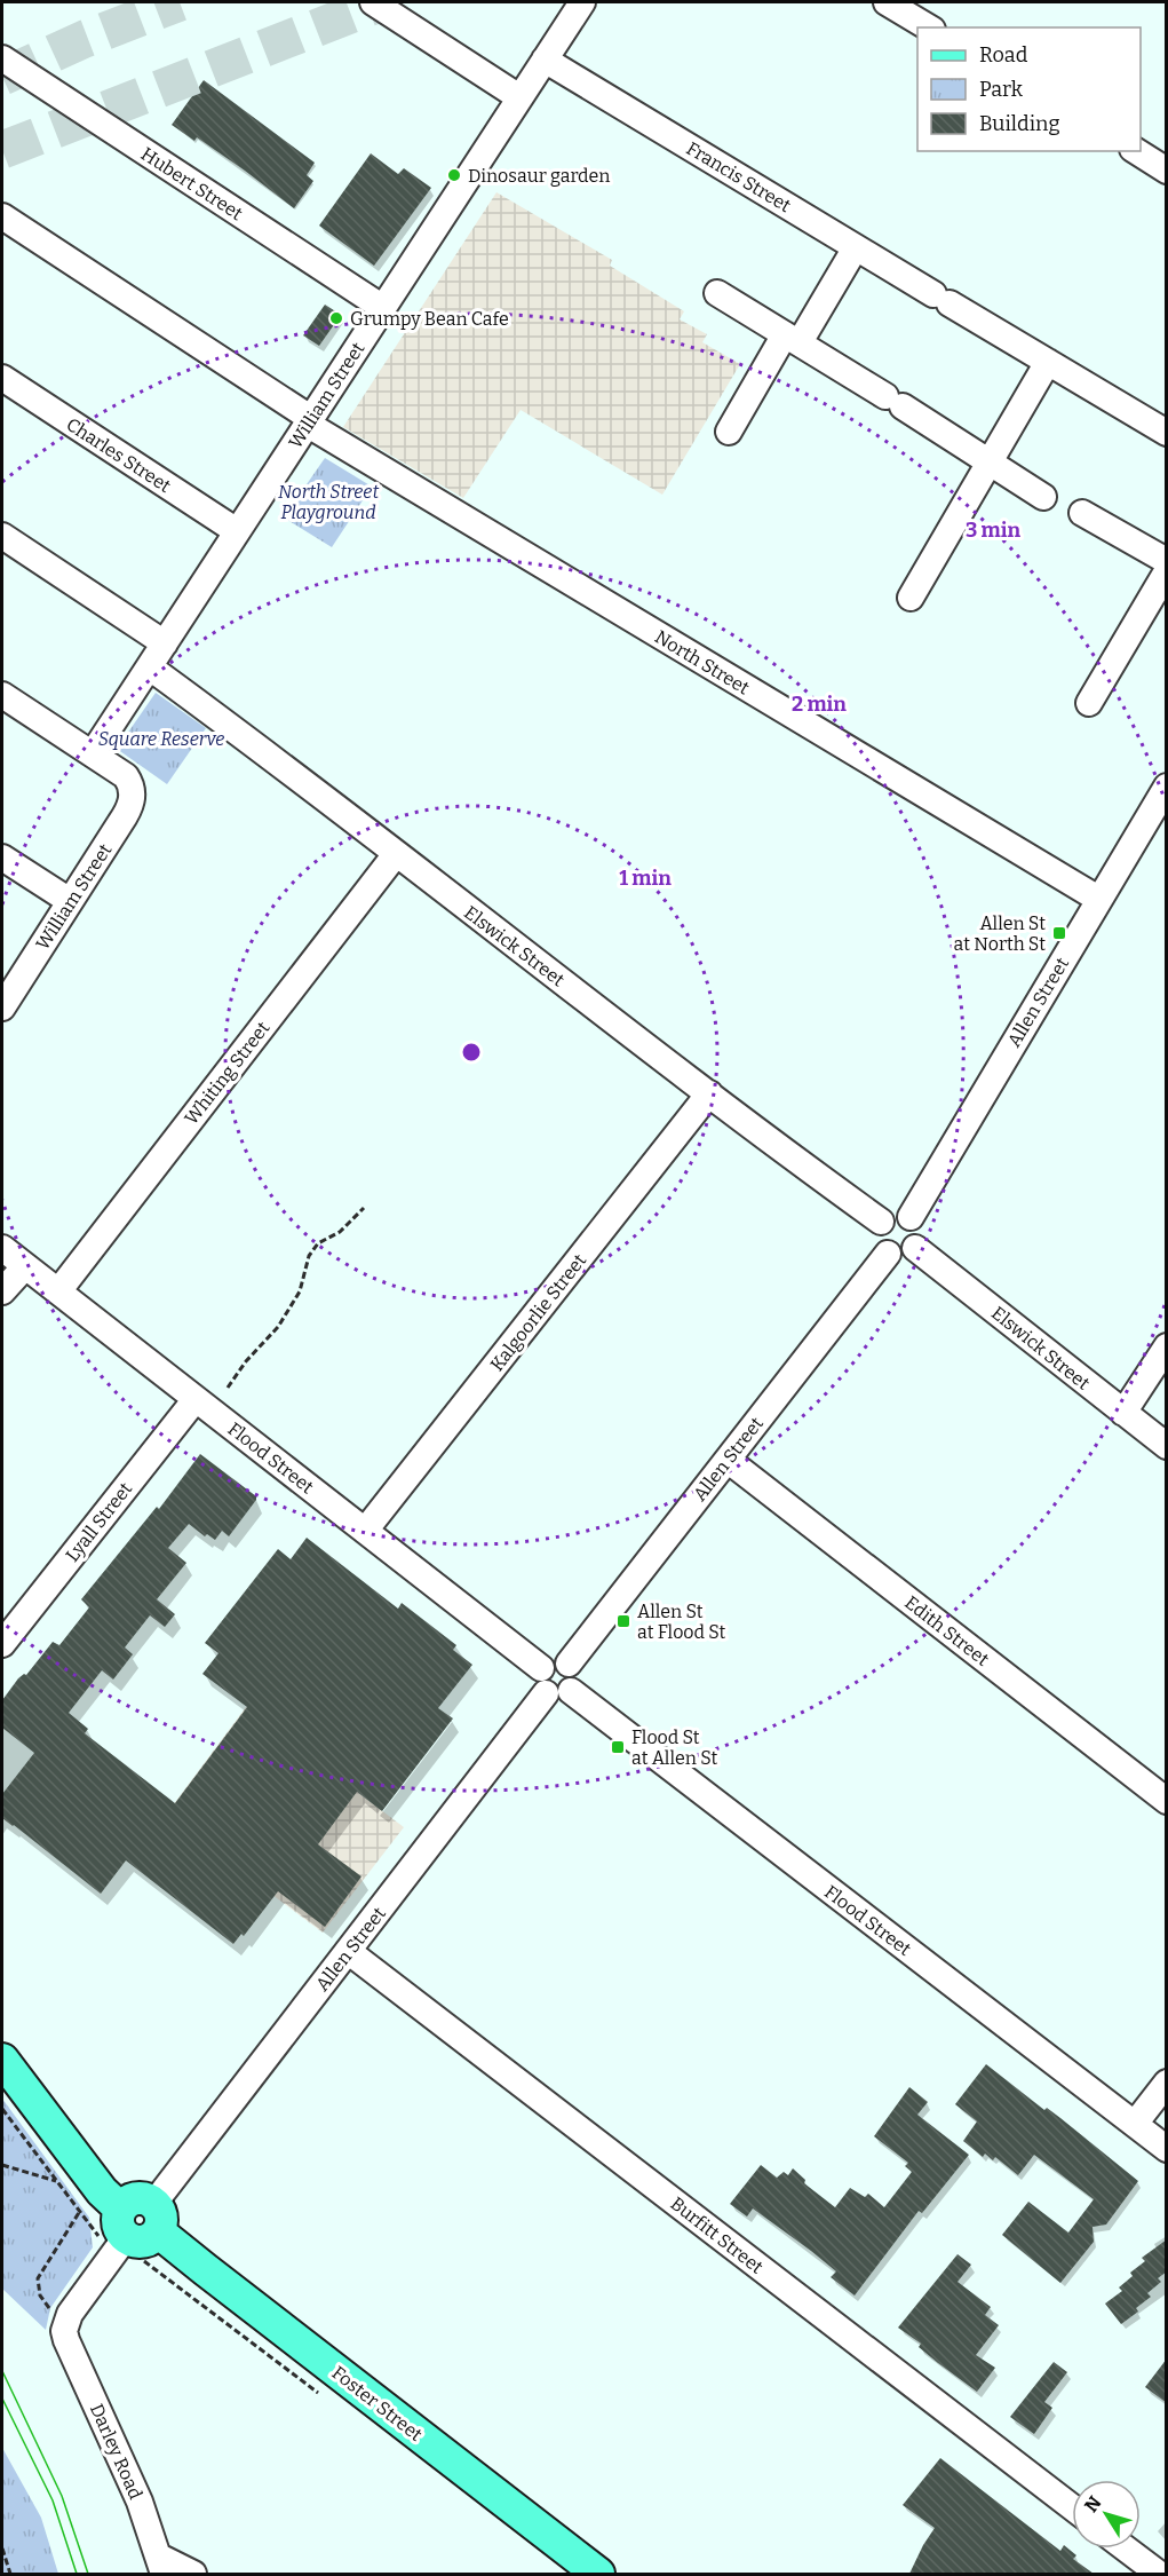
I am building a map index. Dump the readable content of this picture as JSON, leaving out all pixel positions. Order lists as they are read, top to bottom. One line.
{"streets":{"main road":["Foster Street"],"street":["Francis Street","Hubert Street","William Street","Charles Street","North Street","Elswick Street","Allen Street","Whiting Street","Kalgoorlie Street","Flood Street","Lyall Street","Edith Street","Burfitt Street","Darley Road"]},"crossings":[["Francis Street","William Street"],["Hubert Street","William Street"],["William Street","Charles Street"],["William Street","North Street"],["William Street","Elswick Street"],["North Street","Allen Street"],["Elswick Street","Allen Street"],["Elswick Street","Whiting Street"],["Elswick Street","Kalgoorlie Street"],["Allen Street","Flood Street"],["Allen Street","Edith Street"],["Allen Street","Burfitt Street"],["Allen Street","Foster Street"],["Whiting Street","Flood Street"],["Kalgoorlie Street","Flood Street"],["Flood Street","Lyall Street"]],"parks":["North Street Playground","Square Reserve"],"places":{"other":["Dinosaur garden","Grumpy Bean Cafe"],"transit":["Allen St at North St","Allen St at Flood St","Flood St at Allen St"]},"legend":["Road","Park","Building"],"north":"top left","rings":["3 min","2 min","1 min"]}
